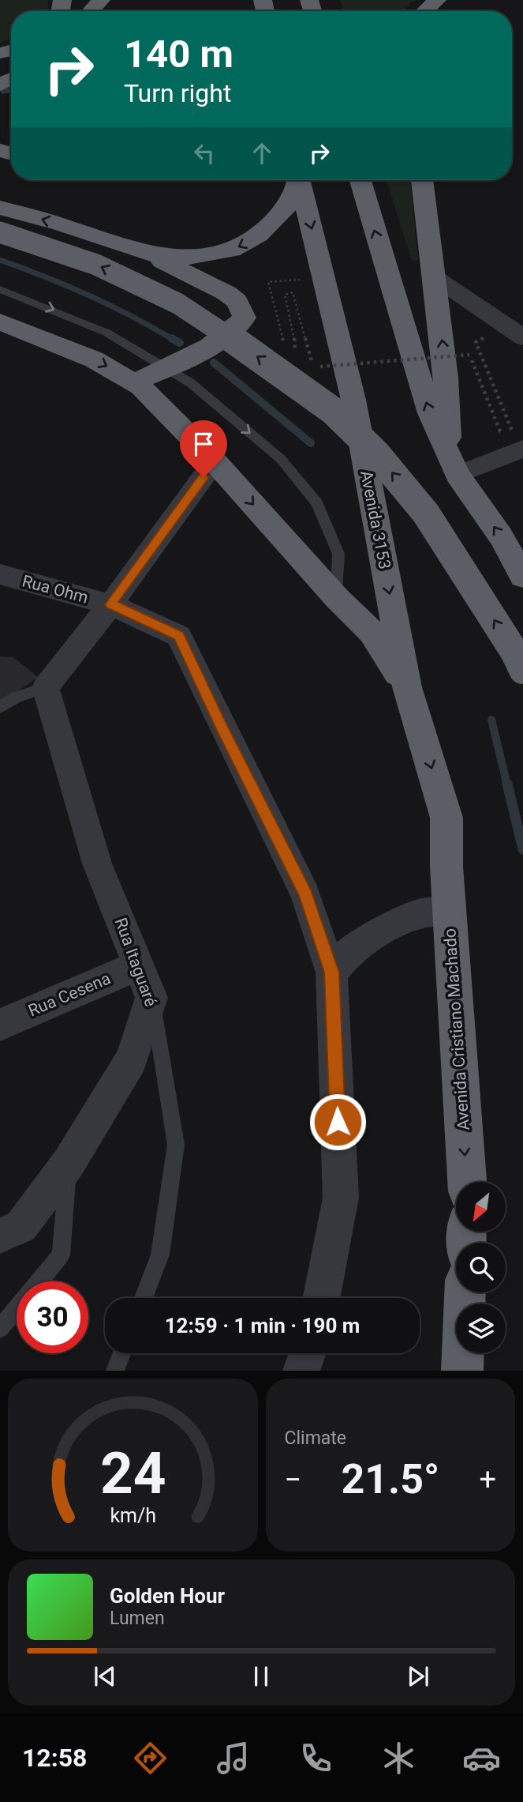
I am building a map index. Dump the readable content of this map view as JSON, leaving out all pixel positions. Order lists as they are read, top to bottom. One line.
{"streets":{"highway":["Avenida 3153","Avenida Cristiano Machado"],"street":["Rua Ohm","Rua Itaguaré","Rua Cesena"]},"crossings":[["Avenida 3153","Avenida Cristiano Machado"],["Rua Itaguaré","Rua Cesena"]],"one_way":["Avenida Cristiano Machado"],"north":"bottom left","page":{"turn":["140 m","Turn right"],"limit":"30","trip":"12:59 · 1 min · 190 m","tile":"Climate","heat":["−","21.5°","+"],"song":["Golden Hour","Lumen"],"tabs":"12:58","gauge":["24","km/h"]}}
